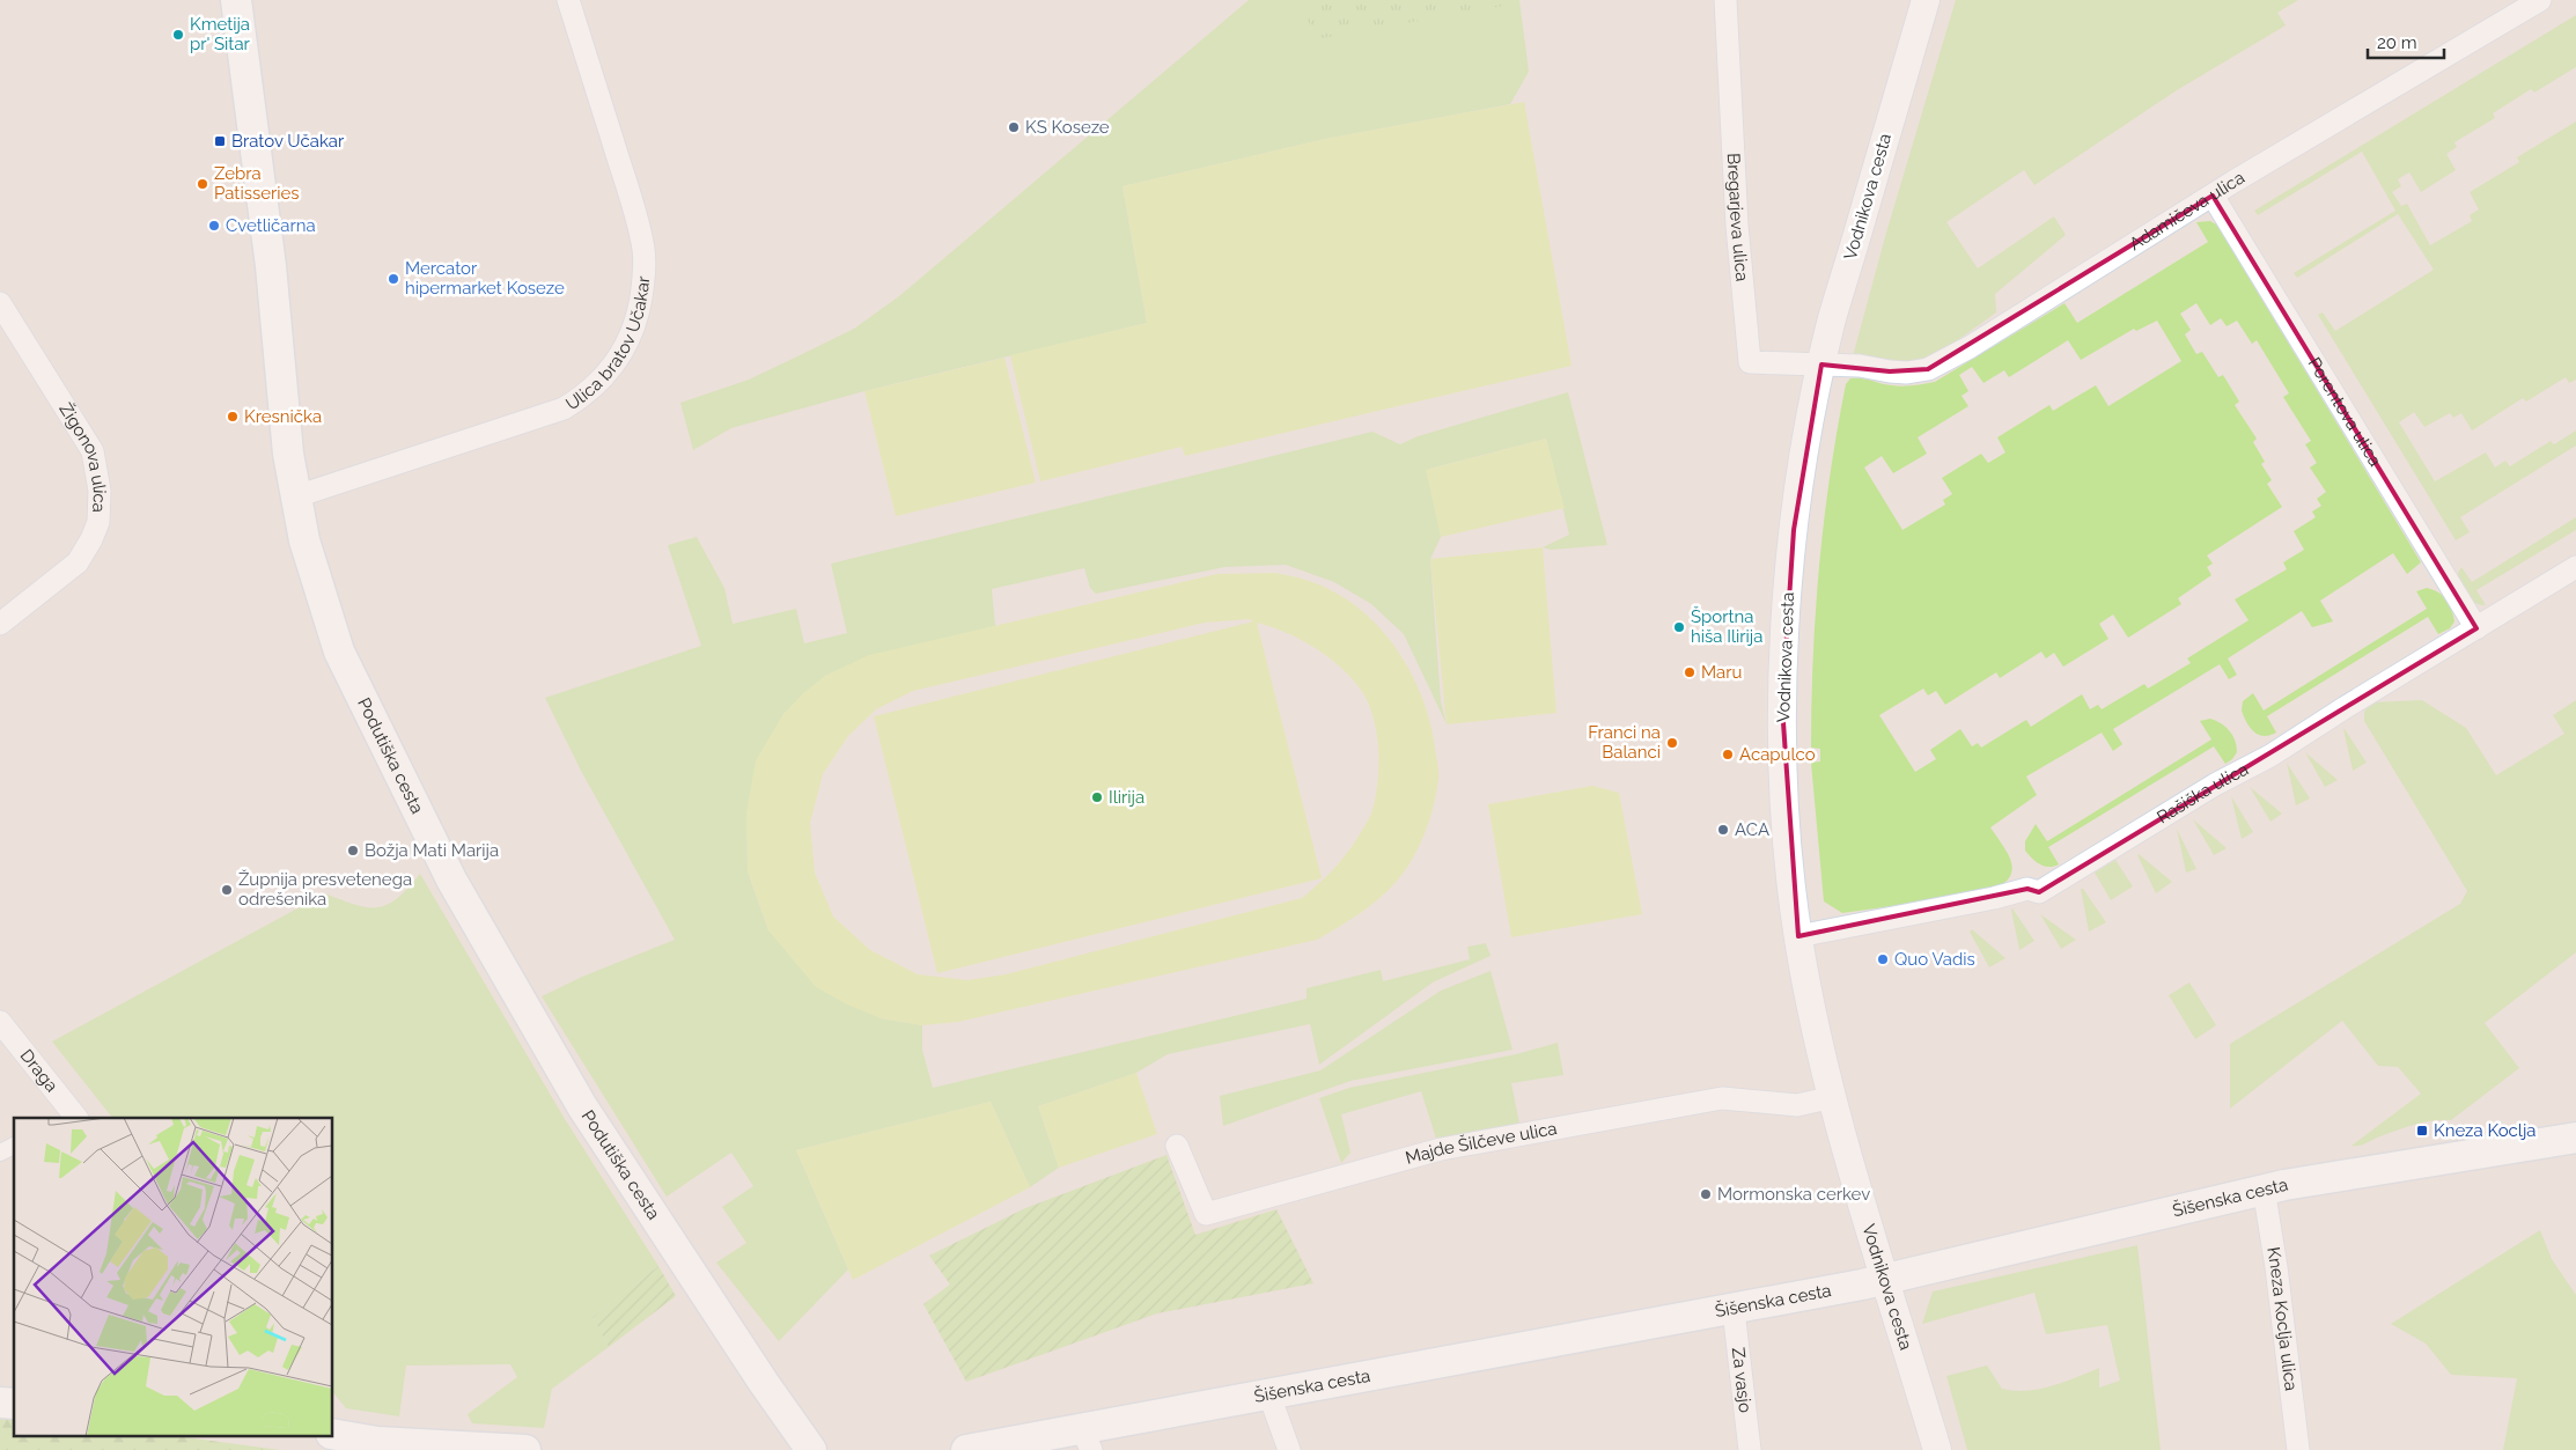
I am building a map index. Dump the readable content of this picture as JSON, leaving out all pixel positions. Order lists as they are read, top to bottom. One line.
{"streets":{"main road":["Podutiška cesta","Šišenska cesta"],"street":["Vodnikova cesta","Adamičeva ulica","Bregarjeva ulica","Ulica bratov Učakar","Porentova ulica","Žigonova ulica","Rašiška ulica","Draga","Majde Šilčeve ulica","Kneza Koclja ulica","Za vasjo"]},"crossings":[["Vodnikova cesta","Adamičeva ulica"],["Vodnikova cesta","Bregarjeva ulica"],["Vodnikova cesta","Rašiška ulica"],["Vodnikova cesta","Majde Šilčeve ulica"],["Vodnikova cesta","Šišenska cesta"],["Adamičeva ulica","Bregarjeva ulica"],["Adamičeva ulica","Porentova ulica"],["Ulica bratov Učakar","Podutiška cesta"],["Porentova ulica","Rašiška ulica"],["Šišenska cesta","Kneza Koclja ulica"],["Šišenska cesta","Za vasjo"]],"places":{"other":["Kmetija pr' Sitar","KS Koseze","Zebra Patisseries","Cvetličarna","Mercator hipermarket Koseze","Kresnička","Športna hiša Ilirija","Maru","Franci na Balanci","Acapulco","Ilirija","ACA","Božja Mati Marija","Župnija presvetenega odrešenika","Quo Vadis","Mormonska cerkev"],"transit":["Bratov Učakar","Kneza Koclja"]},"scale_bar":"20 m"}
